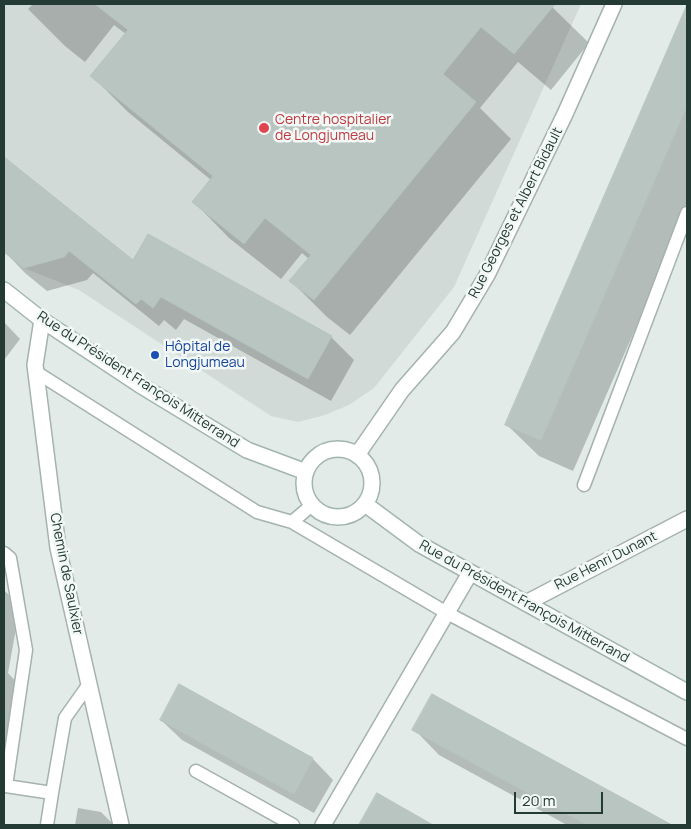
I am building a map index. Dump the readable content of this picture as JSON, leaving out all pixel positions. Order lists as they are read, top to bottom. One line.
{"streets":{"street":["Rue Georges et Albert Bidault","Rue du Président François Mitterrand","Rue Henri Dunant","Chemin de Saulxier"]},"crossings":[["Rue Georges et Albert Bidault","Rue du Président François Mitterrand"],["Rue du Président François Mitterrand","Rue Henri Dunant"],["Rue du Président François Mitterrand","Chemin de Saulxier"]],"places":["Centre hospitalier de Longjumeau","Hôpital de Longjumeau"],"scale_bar":"20 m"}
